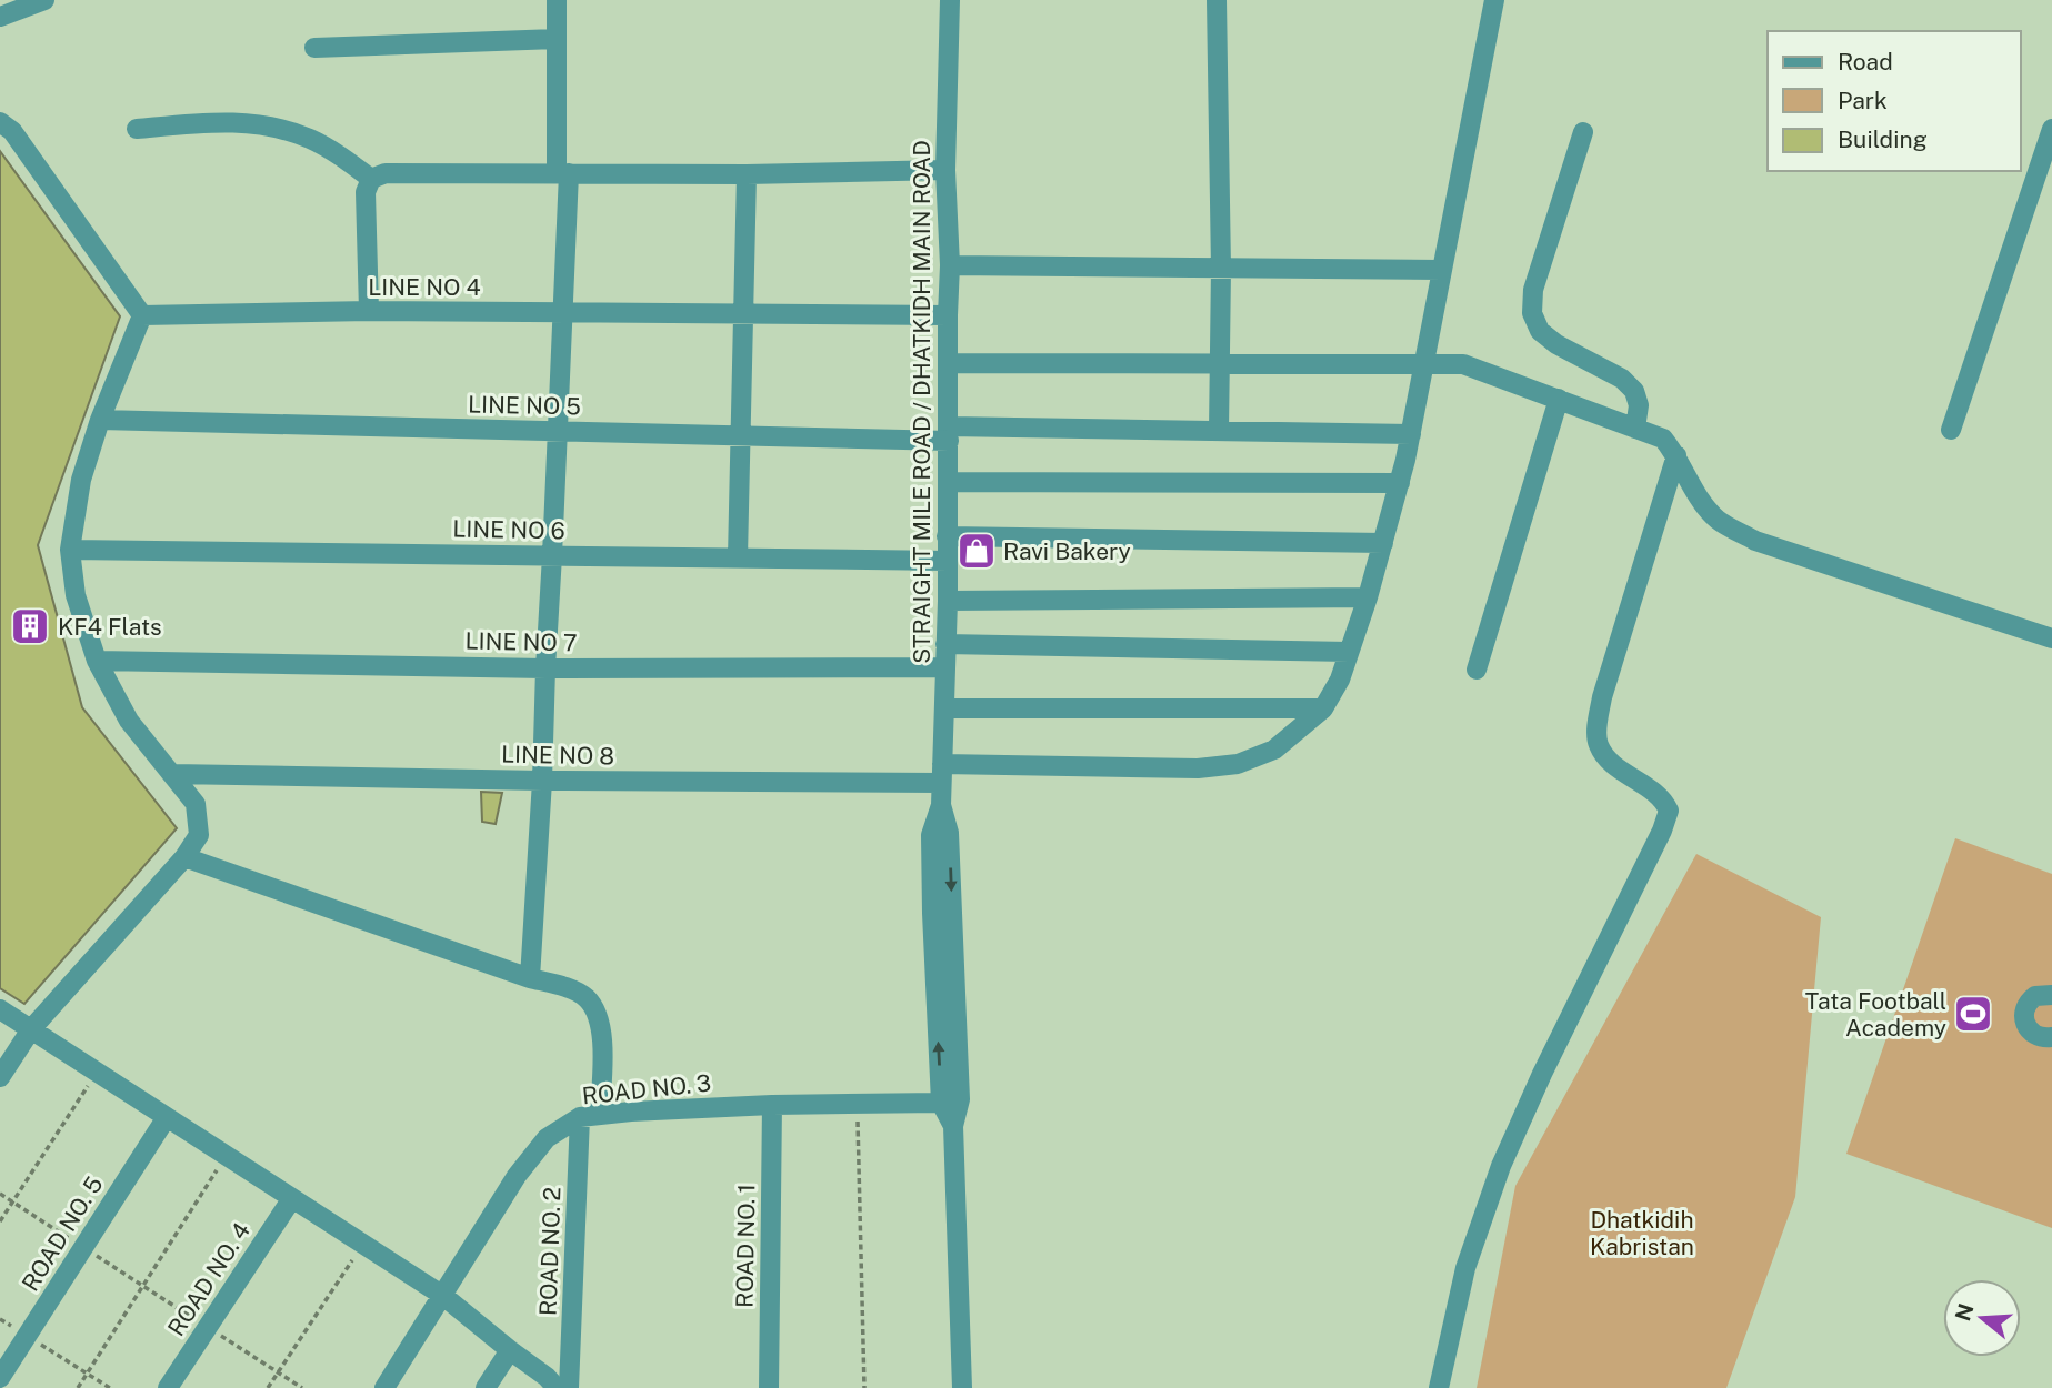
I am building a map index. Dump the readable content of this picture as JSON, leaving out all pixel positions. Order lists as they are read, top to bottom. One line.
{"streets":{"street":["LINE NO 4","STRAIGHT MILE ROAD / DHATKIDH MAIN ROAD","LINE NO 5","LINE NO 6","LINE NO 7","LINE NO 8","ROAD NO. 3","ROAD NO. 5","ROAD NO. 1","ROAD NO. 2","ROAD NO. 4"]},"crossings":[["LINE NO 4","STRAIGHT MILE ROAD / DHATKIDH MAIN ROAD"],["STRAIGHT MILE ROAD / DHATKIDH MAIN ROAD","LINE NO 5"],["STRAIGHT MILE ROAD / DHATKIDH MAIN ROAD","LINE NO 6"],["STRAIGHT MILE ROAD / DHATKIDH MAIN ROAD","LINE NO 7"],["STRAIGHT MILE ROAD / DHATKIDH MAIN ROAD","LINE NO 8"],["STRAIGHT MILE ROAD / DHATKIDH MAIN ROAD","ROAD NO. 3"],["ROAD NO. 3","ROAD NO. 1"],["ROAD NO. 3","ROAD NO. 2"]],"parks":["Dhatkidih Kabristan"],"places":{"shop":["Ravi Bakery"],"building":["KF4 Flats"],"sports":["Tata Football Academy"]},"legend":["Road","Park","Building"],"north":"left"}
